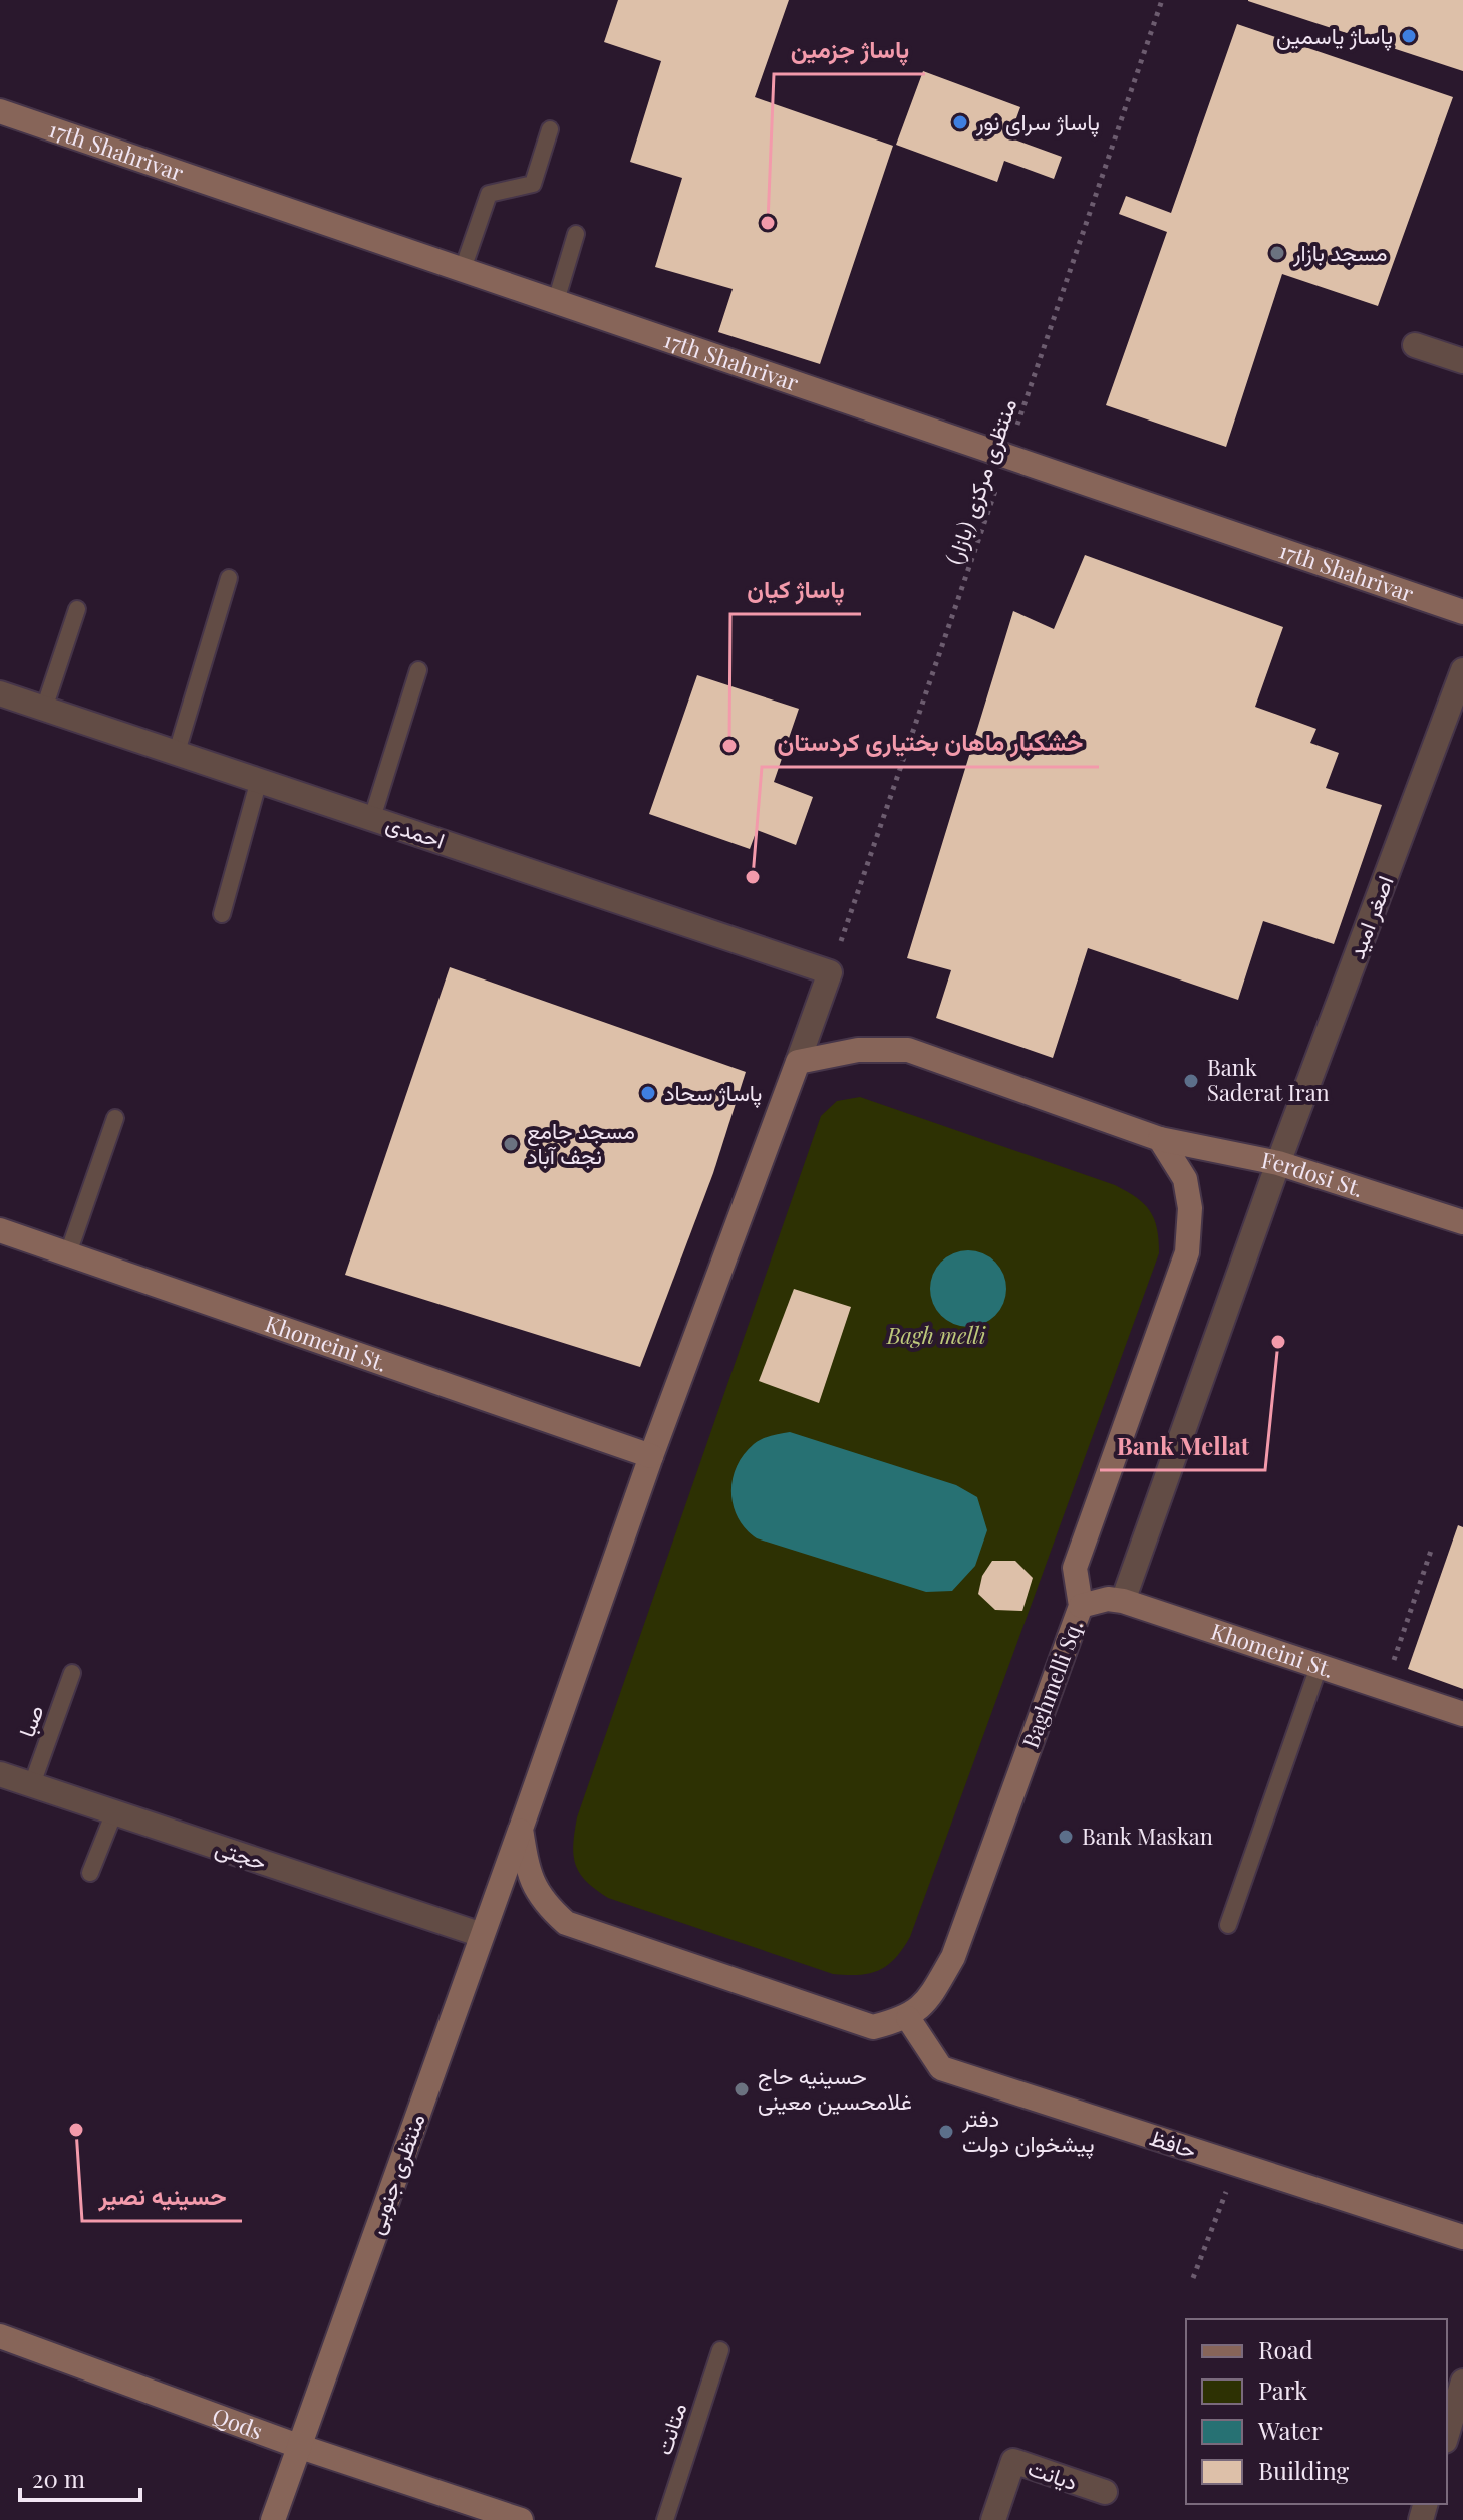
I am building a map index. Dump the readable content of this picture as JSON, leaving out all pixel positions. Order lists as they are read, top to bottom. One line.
{"streets":{"main road":["17th Shahrivar","Ferdosi St.","Khomeini St.","Baghmelli Sq.","حافظ","منتظری جنوبی","Qods"],"street":["احمدی","اصغر امید","حجتی","دیانت"],"lane":["صبا","متانت"],"path":["منتظری مرکزی (بازار)"]},"crossings":[["17th Shahrivar","منتظری مرکزی (بازار)"],["منتظری مرکزی (بازار)","احمدی"],["اصغر امید","Ferdosi St."],["اصغر امید","Khomeini St."],["Ferdosi St.","Baghmelli Sq."],["Khomeini St.","Baghmelli Sq."],["Baghmelli Sq.","حافظ"],["صبا","حجتی"],["حجتی","منتظری جنوبی"],["منتظری جنوبی","Qods"]],"parks":["Bagh melli"],"places":["پاساژ یاسمین","پاساژ سرای نور","پاساژ جزمین","مسجد بازار","پاساژ کیان","خشکبار ماهان بختیاری کردستان","Bank Saderat Iran","پاساژ سحاد","مسجد جامع نجف آباد","Bank Mellat","Bank Maskan","حسینیه حاج غلامحسین معینی","حسینیه نصیر","دفتر پیشخوان دولت"],"legend":["Road","Park","Water","Building"],"scale_bar":"20 m"}
